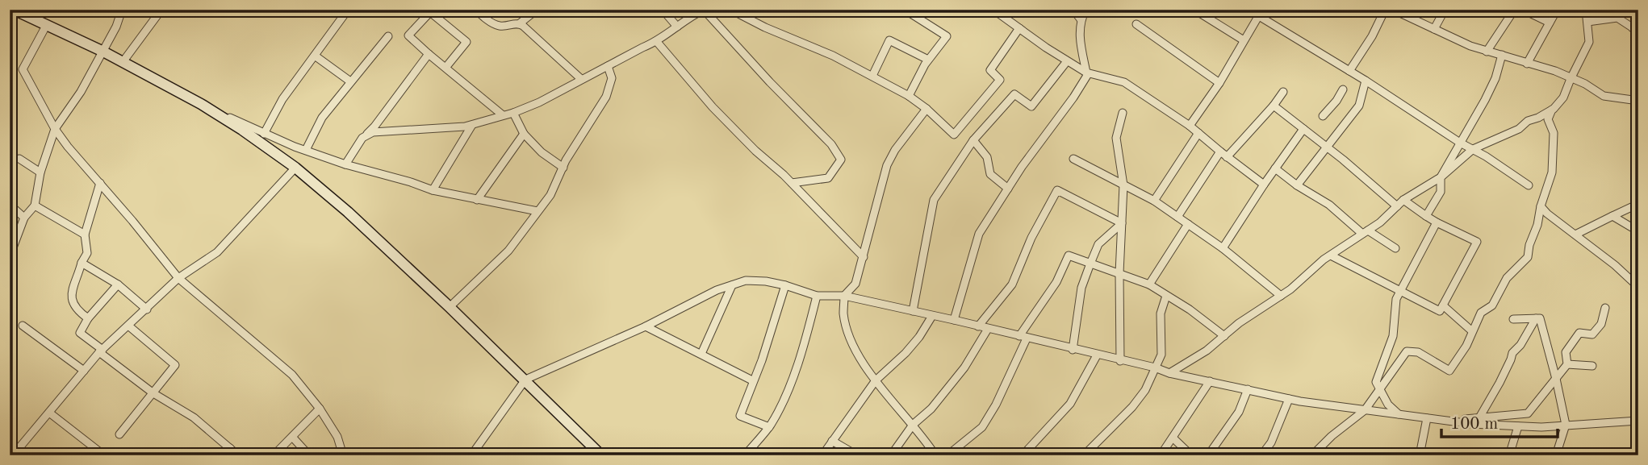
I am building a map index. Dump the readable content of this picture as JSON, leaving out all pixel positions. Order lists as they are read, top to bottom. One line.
{"scale_bar":"100 m"}
